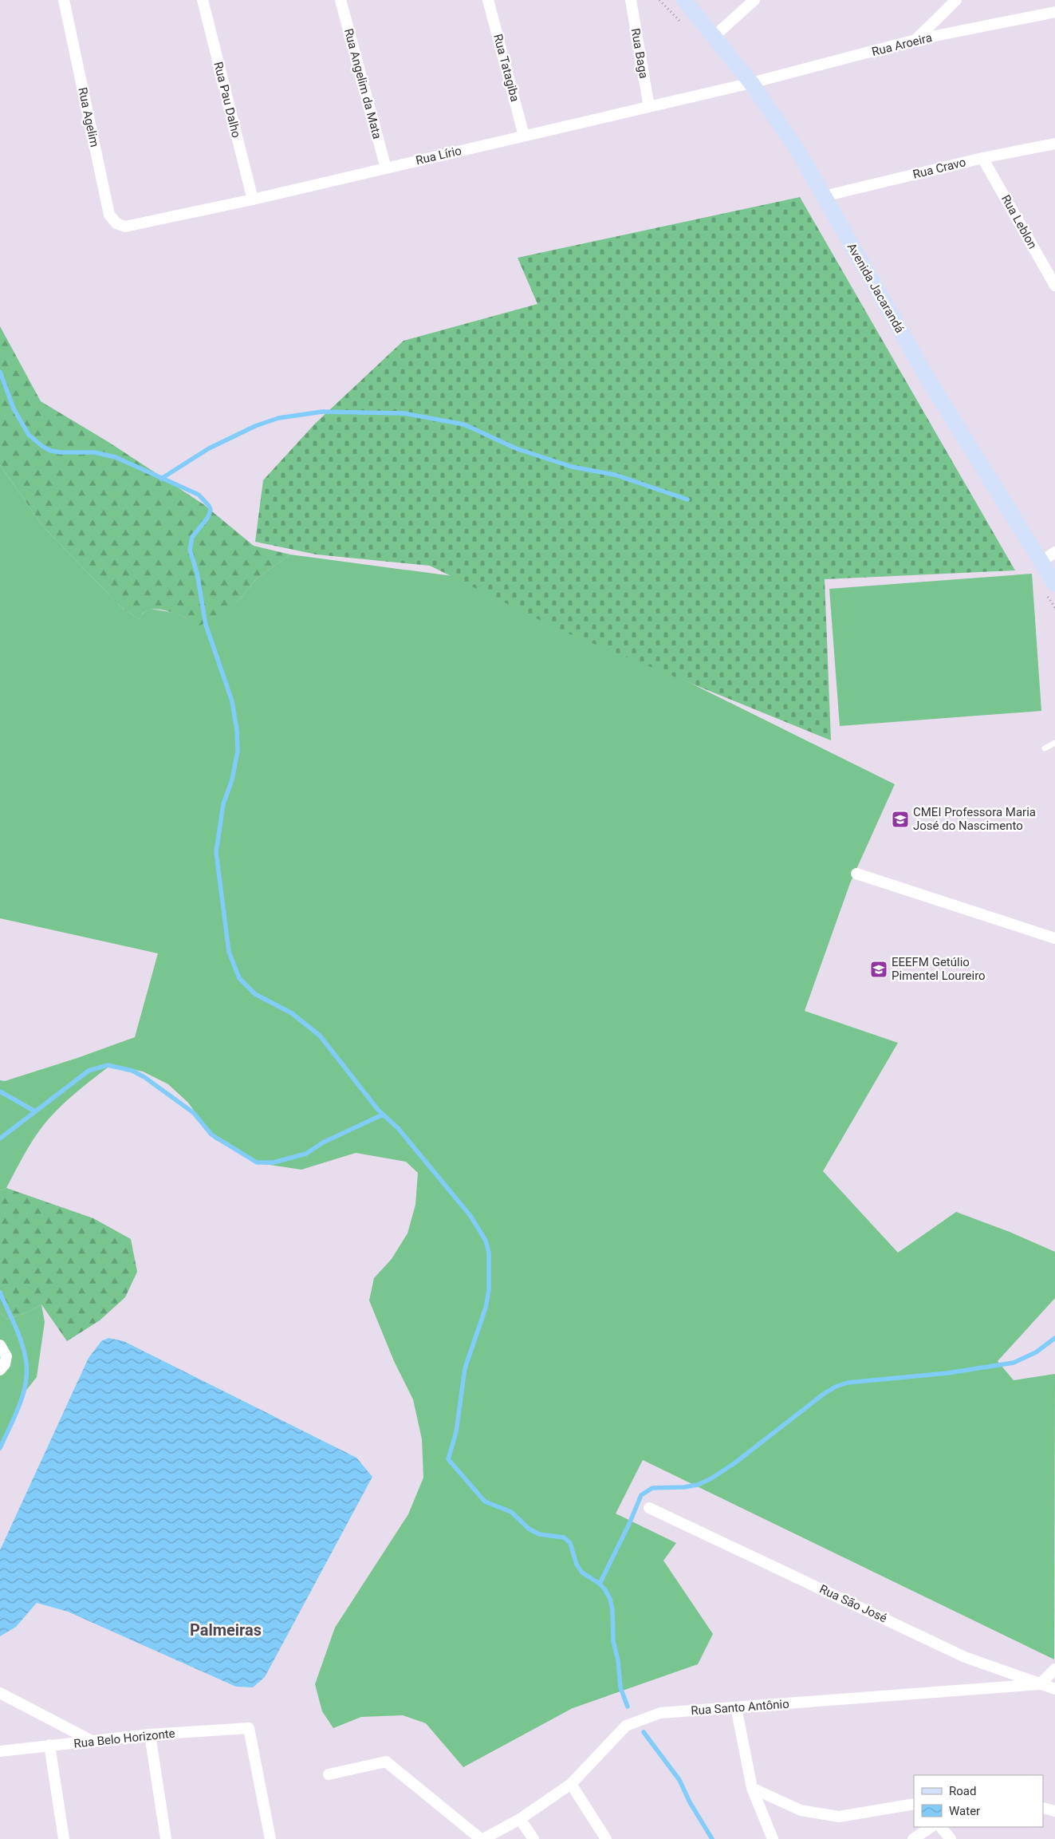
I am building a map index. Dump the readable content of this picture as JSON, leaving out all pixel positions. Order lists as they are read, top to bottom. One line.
{"streets":{"main road":["Avenida Jacarandá"],"street":["Rua Aroeira","Rua Baga","Rua Tatagiba","Rua Angelim da Mata","Rua Pau Dalho","Rua Agelim","Rua Lírio","Rua Cravo","Rua Leblon","Rua São José","Rua Santo Antônio","Rua Belo Horizonte"]},"crossings":[["Rua Aroeira","Rua Lírio"],["Rua Aroeira","Avenida Jacarandá"],["Rua Baga","Rua Lírio"],["Rua Tatagiba","Rua Lírio"],["Rua Angelim da Mata","Rua Lírio"],["Rua Pau Dalho","Rua Lírio"],["Rua Agelim","Rua Lírio"],["Rua Lírio","Avenida Jacarandá"],["Rua Cravo","Rua Leblon"],["Rua Cravo","Avenida Jacarandá"],["Rua São José","Rua Santo Antônio"]],"districts":["Palmeiras"],"places":{"school or university":["CMEI Professora Maria José do Nascimento","EEEFM Getúlio Pimentel Loureiro"]},"legend":["Road","Water"]}
